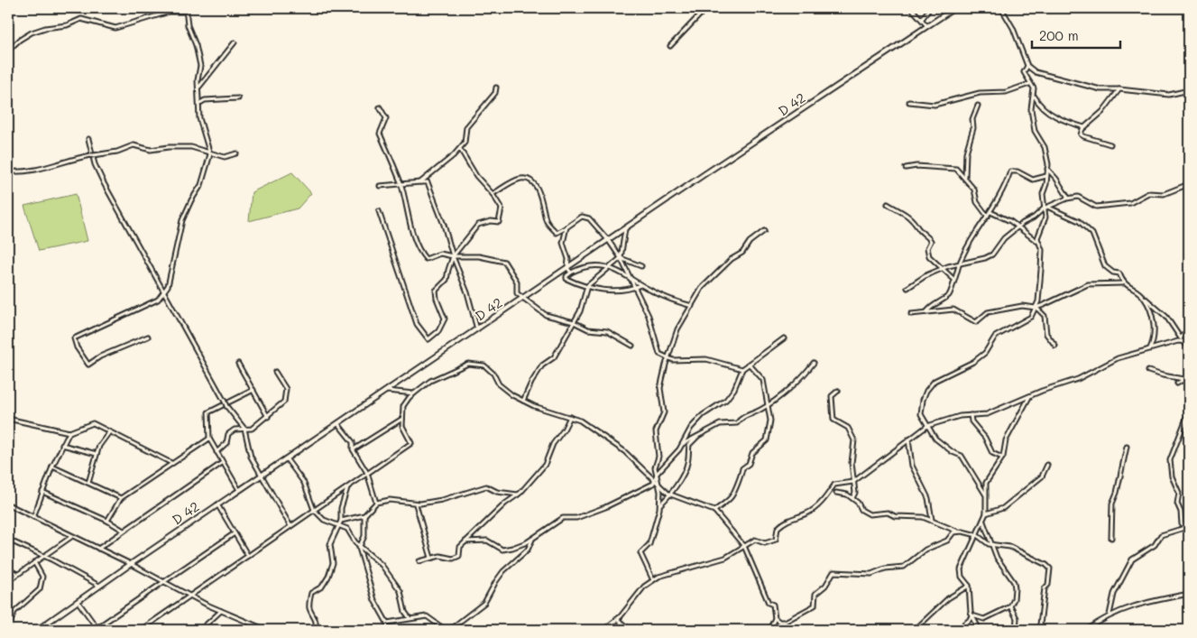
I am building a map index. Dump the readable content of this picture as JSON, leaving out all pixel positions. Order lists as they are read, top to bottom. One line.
{"streets":{"street":["D 42"]},"scale_bar":"200 m"}
